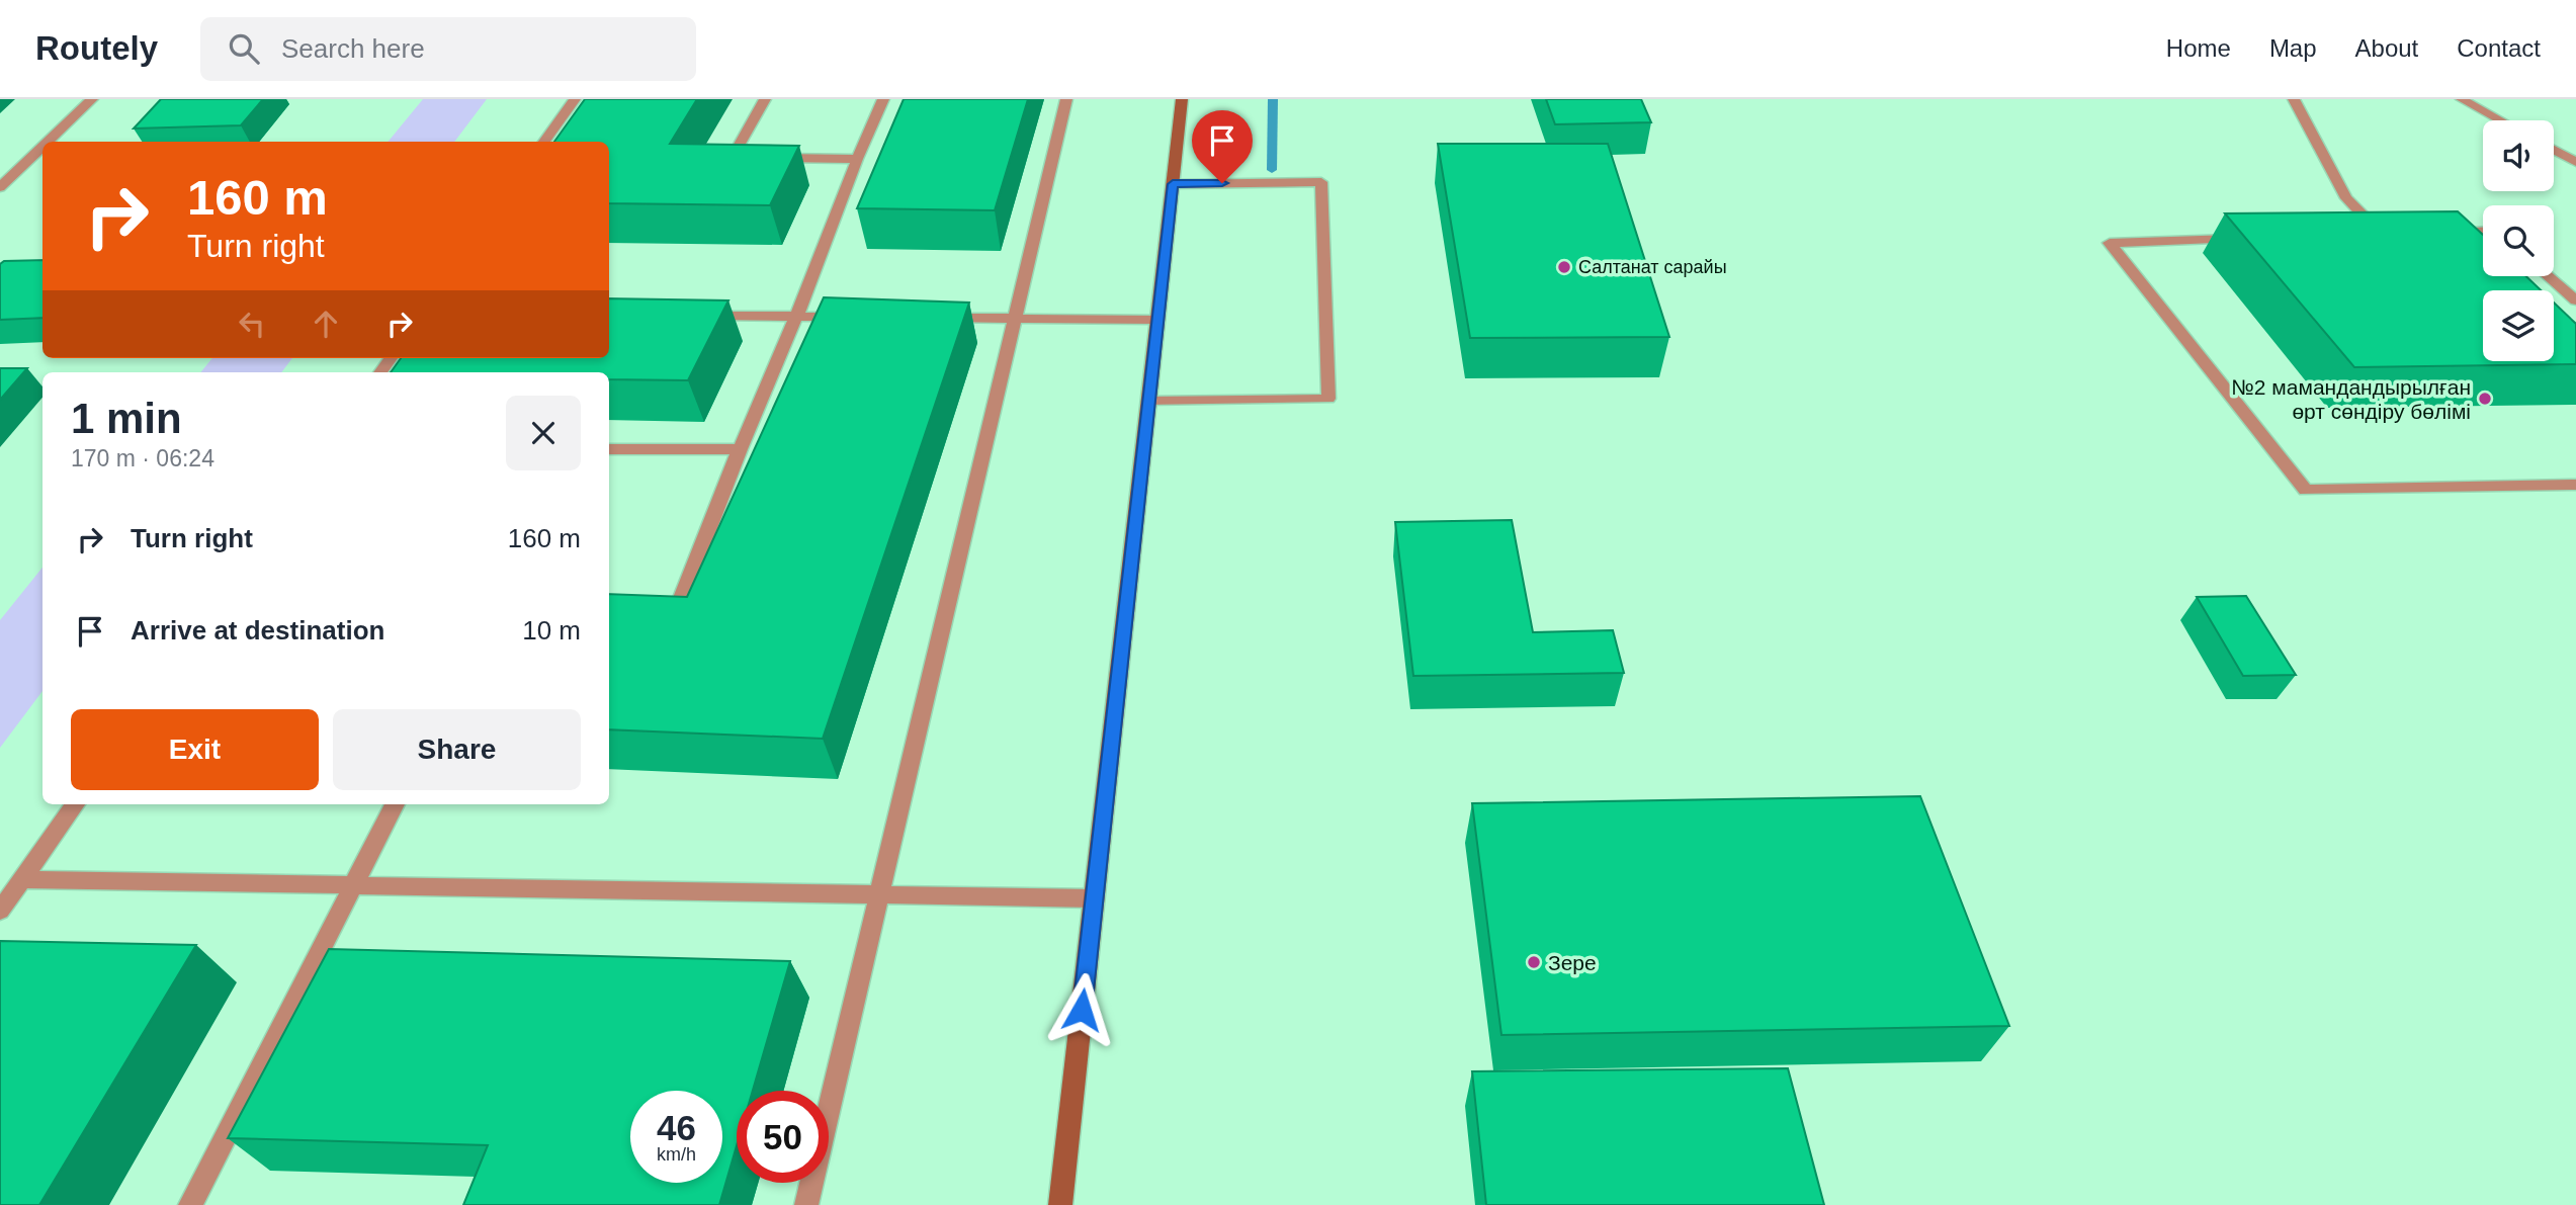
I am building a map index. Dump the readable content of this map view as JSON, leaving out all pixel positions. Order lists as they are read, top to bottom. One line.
{"places":["Салтанат сарайы","№2 мамандандырылған өрт сөндіру бөлімі","Зере"],"page":{"header":"Routely","search":"Search here","nav":["Home","Map","About","Contact"],"turn":["160 m","Turn right"],"heading":["1 min","170 m · 06:24"],"list":[{"name":"Turn right","value":"160 m"},{"name":"Arrive at destination","value":"10 m"}],"buttons":["Exit","Share"],"speed":"46 km/h","limit":"50"}}
